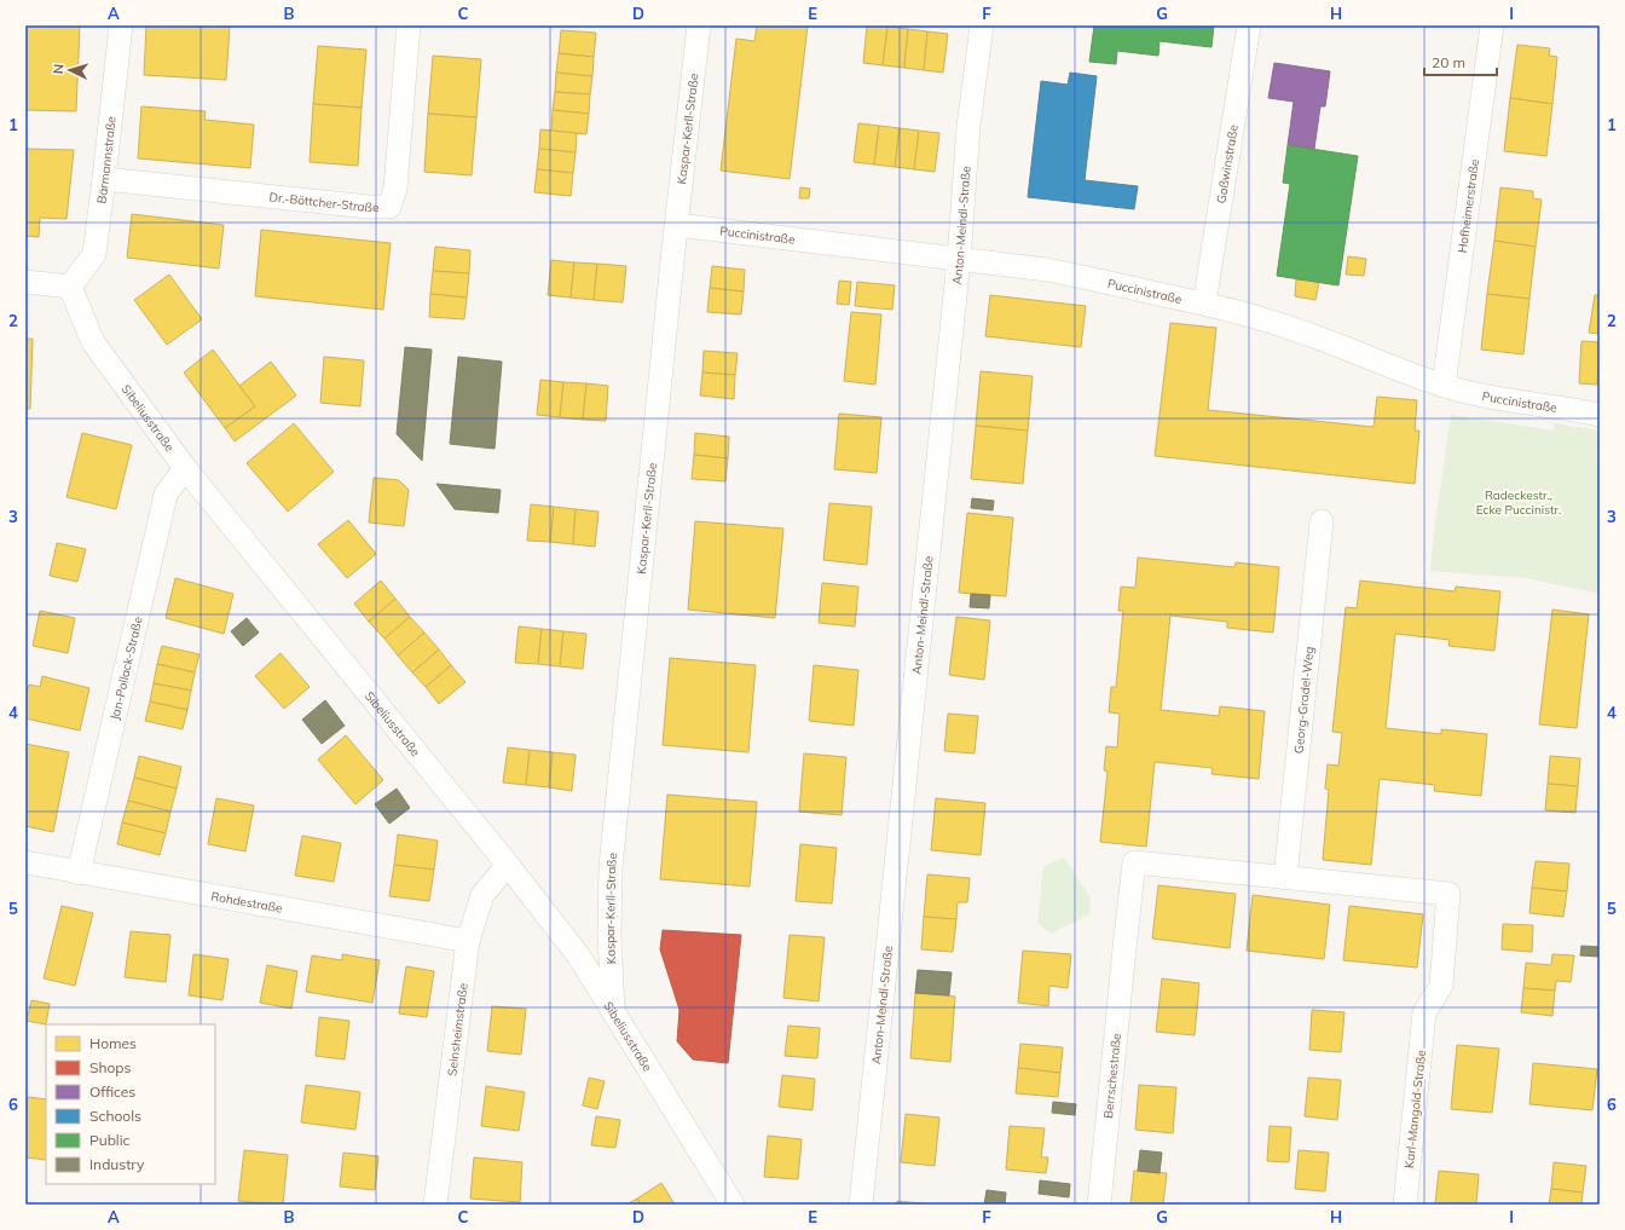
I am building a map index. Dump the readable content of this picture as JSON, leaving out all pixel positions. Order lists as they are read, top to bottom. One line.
{"streets":{"street":["Kaspar-Kerll-Straße","Bärmannstraße","Goßwinstraße","Dr.-Böttcher-Straße","Hofheimerstraße","Anton-Meindl-Straße","Puccinistraße","Sibeliusstraße","Jan-Pollack-Straße","Georg-Gradel-Weg","Rohdestraße","Seinsheimstraße","Berrschestraße","Karl-Mangold-Straße"]},"crossings":[["Kaspar-Kerll-Straße","Puccinistraße"],["Kaspar-Kerll-Straße","Sibeliusstraße"],["Bärmannstraße","Dr.-Böttcher-Straße"],["Bärmannstraße","Sibeliusstraße"],["Goßwinstraße","Puccinistraße"],["Hofheimerstraße","Puccinistraße"],["Anton-Meindl-Straße","Puccinistraße"],["Sibeliusstraße","Jan-Pollack-Straße"],["Sibeliusstraße","Seinsheimstraße"],["Jan-Pollack-Straße","Rohdestraße"],["Georg-Gradel-Weg","Berrschestraße"],["Georg-Gradel-Weg","Karl-Mangold-Straße"],["Rohdestraße","Seinsheimstraße"],["Berrschestraße","Karl-Mangold-Straße"]],"parks":["Radeckestr., Ecke Puccinistr."],"legend":["Homes","Shops","Offices","Schools","Public","Industry"],"scale_bar":"20 m","north":"left","grid":{"columns":["A","B","C","D","E","F","G","H","I"],"rows":["1","2","3","4","5","6"]}}
